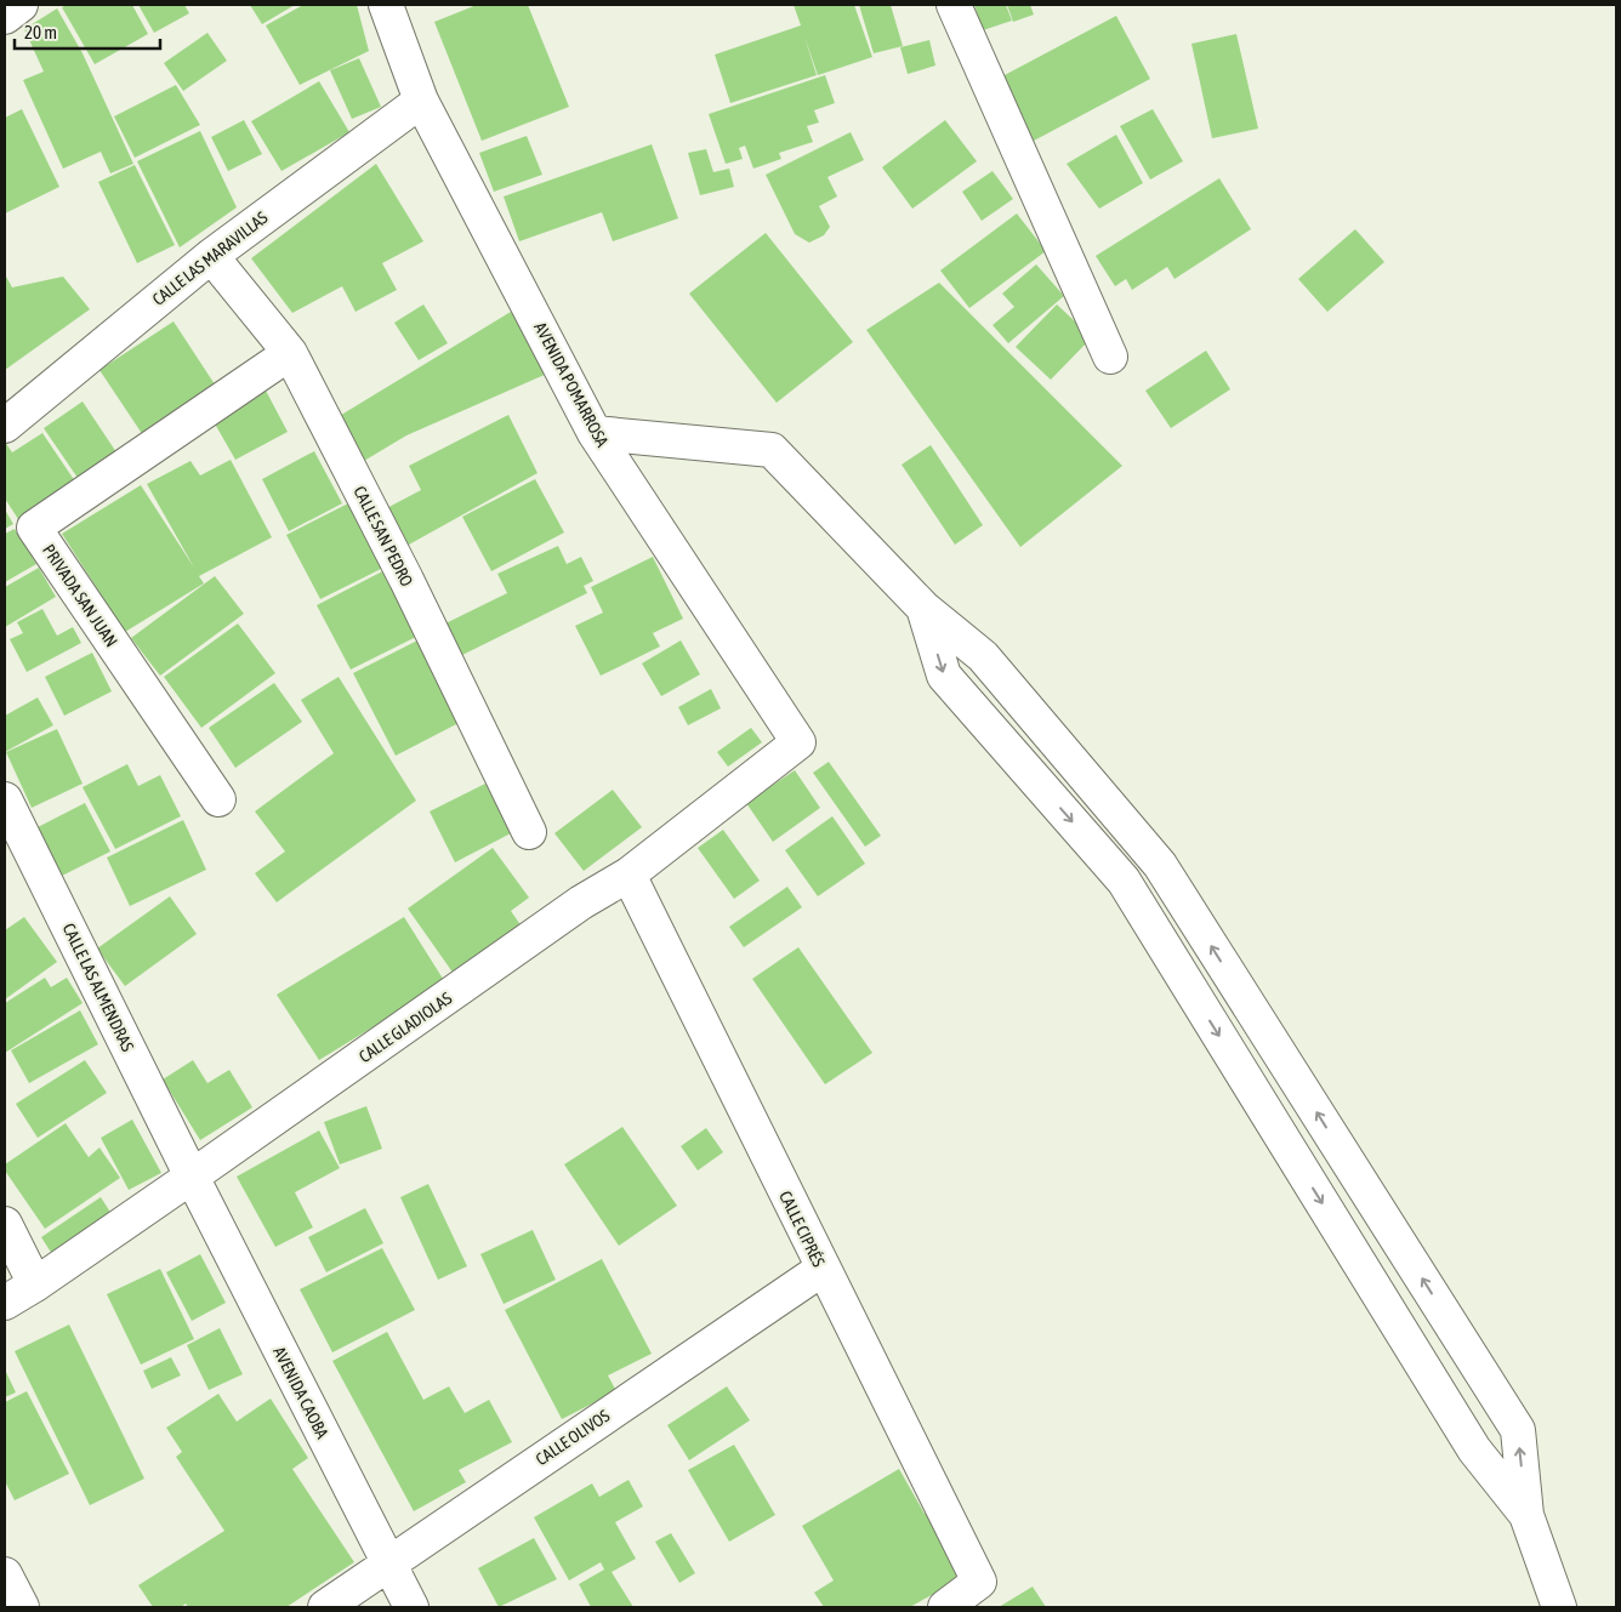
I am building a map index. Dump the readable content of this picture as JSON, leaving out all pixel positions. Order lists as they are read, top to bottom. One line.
{"streets":{"street":["CALLE LAS MARAVILLAS","AVENIDA POMARROSA","CALLE SAN PEDRO","PRIVADA SAN JUAN","CALLE LAS ALMENDRAS","CALLE GLADIOLAS","CALLE CIPRÉS","AVENIDA CAOBA","CALLE OLIVOS"]},"crossings":[["CALLE LAS MARAVILLAS","AVENIDA POMARROSA"],["CALLE LAS MARAVILLAS","CALLE SAN PEDRO"],["AVENIDA POMARROSA","CALLE GLADIOLAS"],["CALLE SAN PEDRO","PRIVADA SAN JUAN"],["CALLE LAS ALMENDRAS","CALLE GLADIOLAS"],["CALLE LAS ALMENDRAS","AVENIDA CAOBA"],["CALLE GLADIOLAS","CALLE CIPRÉS"],["CALLE GLADIOLAS","AVENIDA CAOBA"],["CALLE CIPRÉS","CALLE OLIVOS"],["AVENIDA CAOBA","CALLE OLIVOS"]],"scale_bar":"20 m"}
